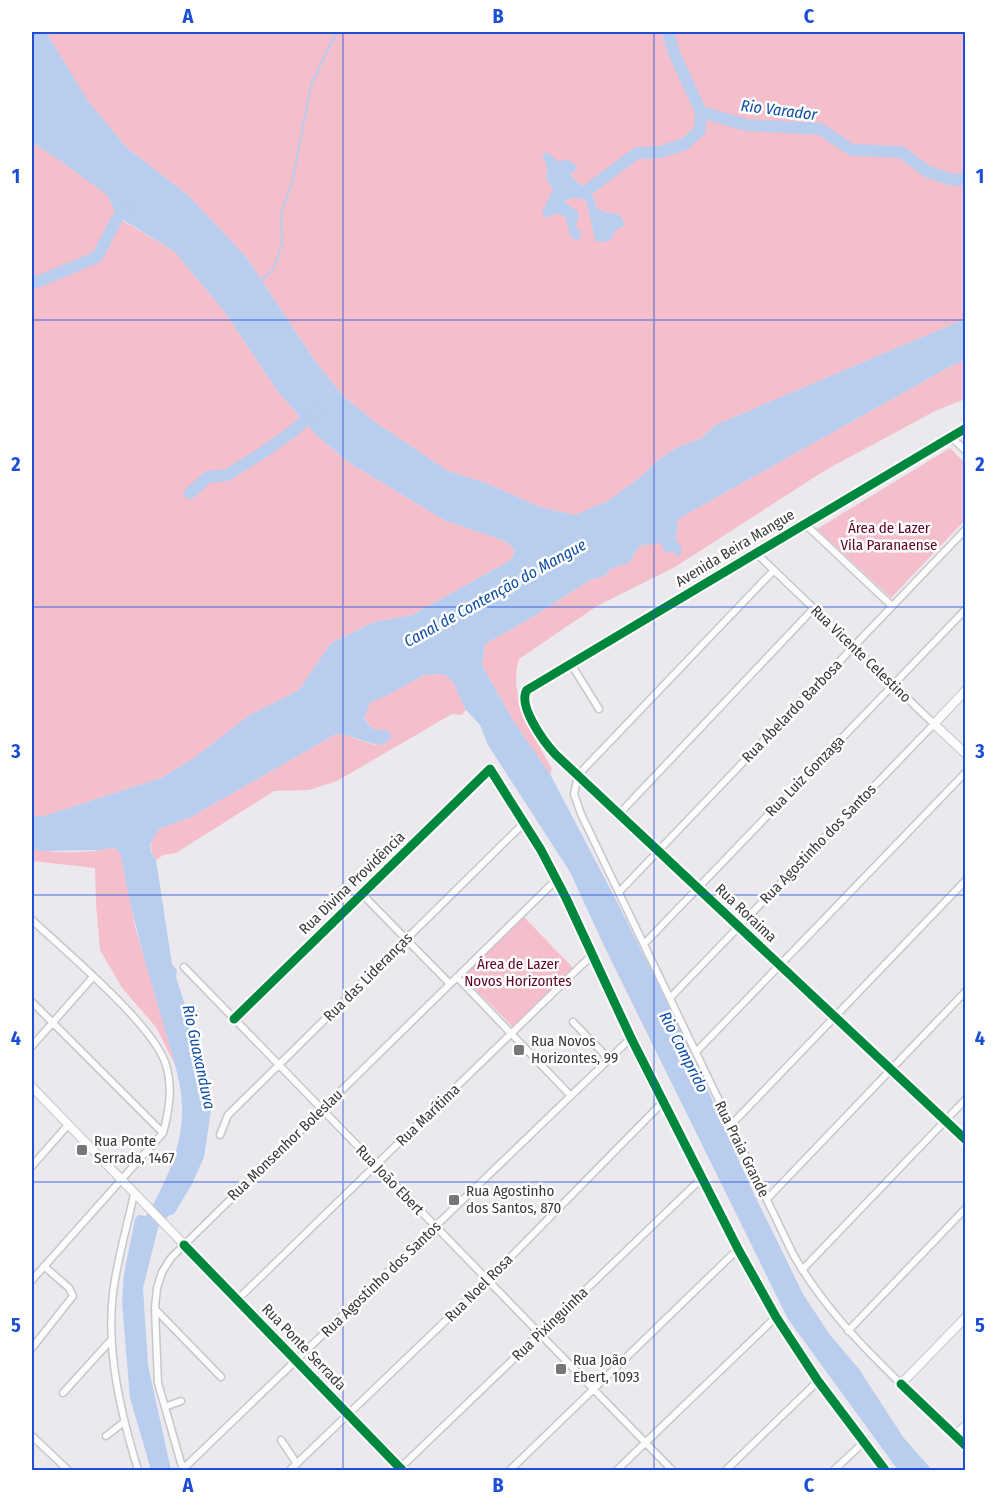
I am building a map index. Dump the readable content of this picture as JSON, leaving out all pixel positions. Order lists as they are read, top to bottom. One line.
{"streets":{"street":["Avenida Beira Mangue","Rua Vicente Celestino","Rua Abelardo Barbosa","Rua Luiz Gonzaga","Rua Agostinho dos Santos","Rua Divina Providência","Rua Roraima","Rua das Lideranças","Rua Marítima","Rua Monsenhor Boleslau","Rua Praia Grande","Rua João Ebert","Rua Noel Rosa","Rua Pixinguinha","Rua Ponte Serrada"]},"crossings":[["Avenida Beira Mangue","Rua Vicente Celestino"],["Avenida Beira Mangue","Rua Roraima"],["Rua Vicente Celestino","Rua Abelardo Barbosa"],["Rua Vicente Celestino","Rua Luiz Gonzaga"],["Rua Vicente Celestino","Rua Agostinho dos Santos"],["Rua Abelardo Barbosa","Rua Roraima"],["Rua Abelardo Barbosa","Rua Praia Grande"],["Rua Luiz Gonzaga","Rua Roraima"],["Rua Luiz Gonzaga","Rua Praia Grande"],["Rua Agostinho dos Santos","Rua Roraima"],["Rua Agostinho dos Santos","Rua Monsenhor Boleslau"],["Rua Agostinho dos Santos","Rua Praia Grande"],["Rua Agostinho dos Santos","Rua João Ebert"],["Rua Agostinho dos Santos","Rua Ponte Serrada"],["Rua Divina Providência","Rua das Lideranças"],["Rua Divina Providência","Rua João Ebert"],["Rua Roraima","Rua Praia Grande"],["Rua das Lideranças","Rua João Ebert"],["Rua Marítima","Rua João Ebert"],["Rua Marítima","Rua Ponte Serrada"],["Rua Monsenhor Boleslau","Rua João Ebert"],["Rua Monsenhor Boleslau","Rua Ponte Serrada"],["Rua João Ebert","Rua Noel Rosa"],["Rua João Ebert","Rua Pixinguinha"],["Rua Noel Rosa","Rua Ponte Serrada"],["Rua Pixinguinha","Rua Ponte Serrada"]],"water":["Rio Varador","Canal de Contenção do Mangue","Rio Comprido","Rio Guaxanduva"],"parks":["Área de Lazer Vila Paranaense","Área de Lazer Novos Horizontes"],"places":{"transit":["Rua Novos Horizontes, 99","Rua Ponte Serrada, 1467","Rua Agostinho dos Santos, 870","Rua João Ebert, 1093"]},"grid":{"columns":["A","B","C"],"rows":["1","2","3","4","5"]}}
